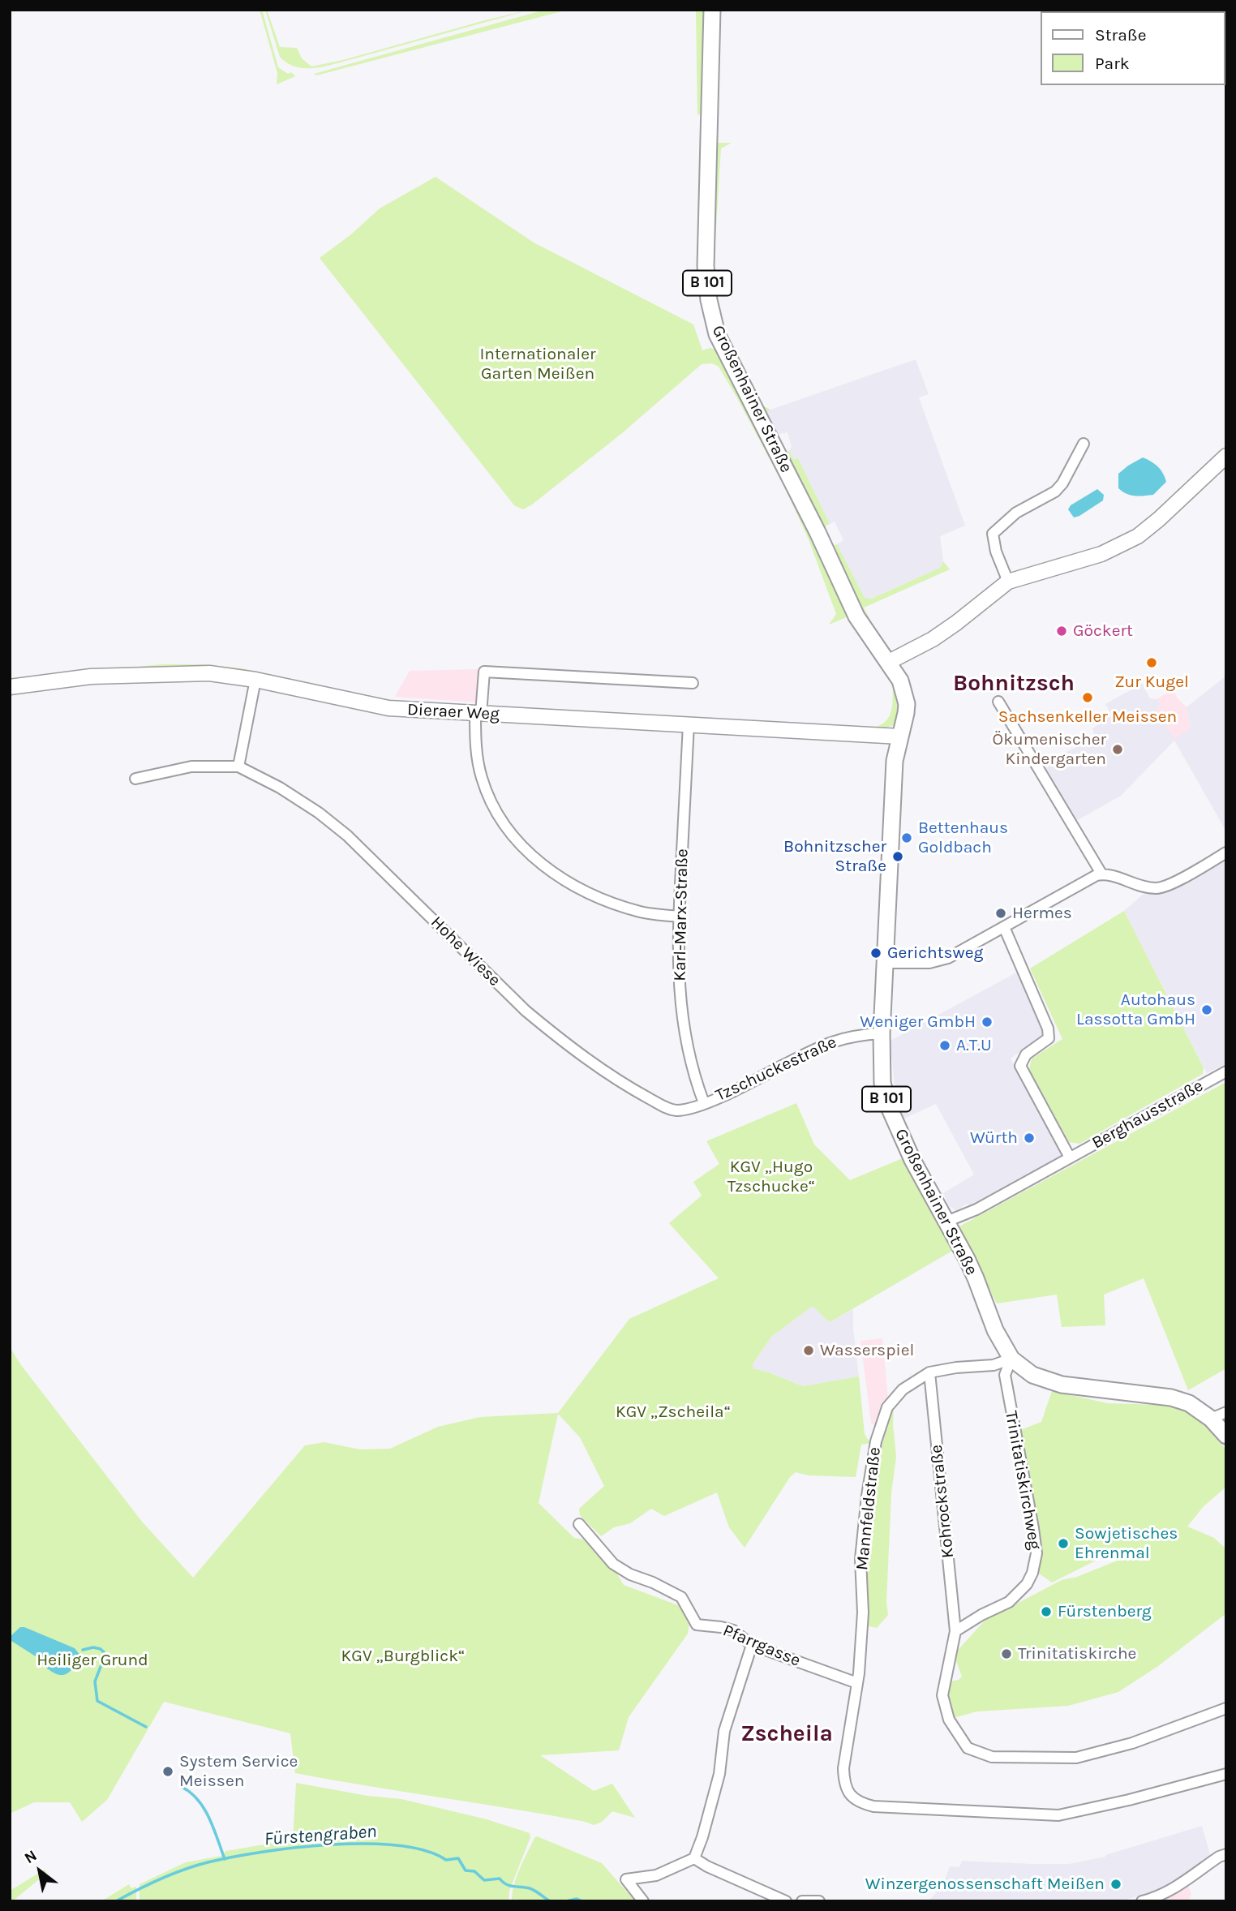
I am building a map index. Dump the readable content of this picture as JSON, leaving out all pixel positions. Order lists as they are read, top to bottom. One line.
{"streets":{"main road":["B 101","Großenhainer Straße","Dieraer Weg"],"street":["Karl-Marx-Straße","Hohe Wiese","Tzschuckestraße","Berghausstraße","Trinitatiskirchweg","Kohrockstraße","Mannfeldstraße","Pfarrgasse"]},"crossings":[["Großenhainer Straße","Dieraer Weg"],["Großenhainer Straße","Tzschuckestraße"],["Großenhainer Straße","Berghausstraße"],["Großenhainer Straße","Trinitatiskirchweg"],["Großenhainer Straße","Mannfeldstraße"],["Dieraer Weg","Karl-Marx-Straße"],["Karl-Marx-Straße","Hohe Wiese"],["Karl-Marx-Straße","Tzschuckestraße"],["Hohe Wiese","Tzschuckestraße"],["Trinitatiskirchweg","Kohrockstraße"],["Trinitatiskirchweg","Mannfeldstraße"],["Kohrockstraße","Mannfeldstraße"],["Mannfeldstraße","Pfarrgasse"]],"districts":["Bohnitzsch","Zscheila"],"water":["Fürstengraben"],"parks":["Internationaler Garten Meißen","KGV „Hugo Tzschucke“","KGV „Zscheila“","KGV „Burgblick“","Heiliger Grund"],"places":["Göckert","Zur Kugel","Sachsenkeller Meissen","Ökumenischer Kindergarten","Bettenhaus Goldbach","Bohnitzscher Straße","Hermes","Gerichtsweg","Autohaus Lassotta GmbH","Weniger GmbH","A.T.U","Würth","Wasserspiel","Sowjetisches Ehrenmal","Fürstenberg","Trinitatiskirche","System Service Meissen","Winzergenossenschaft Meißen"],"legend":["Straße","Park"],"north":"top left"}
